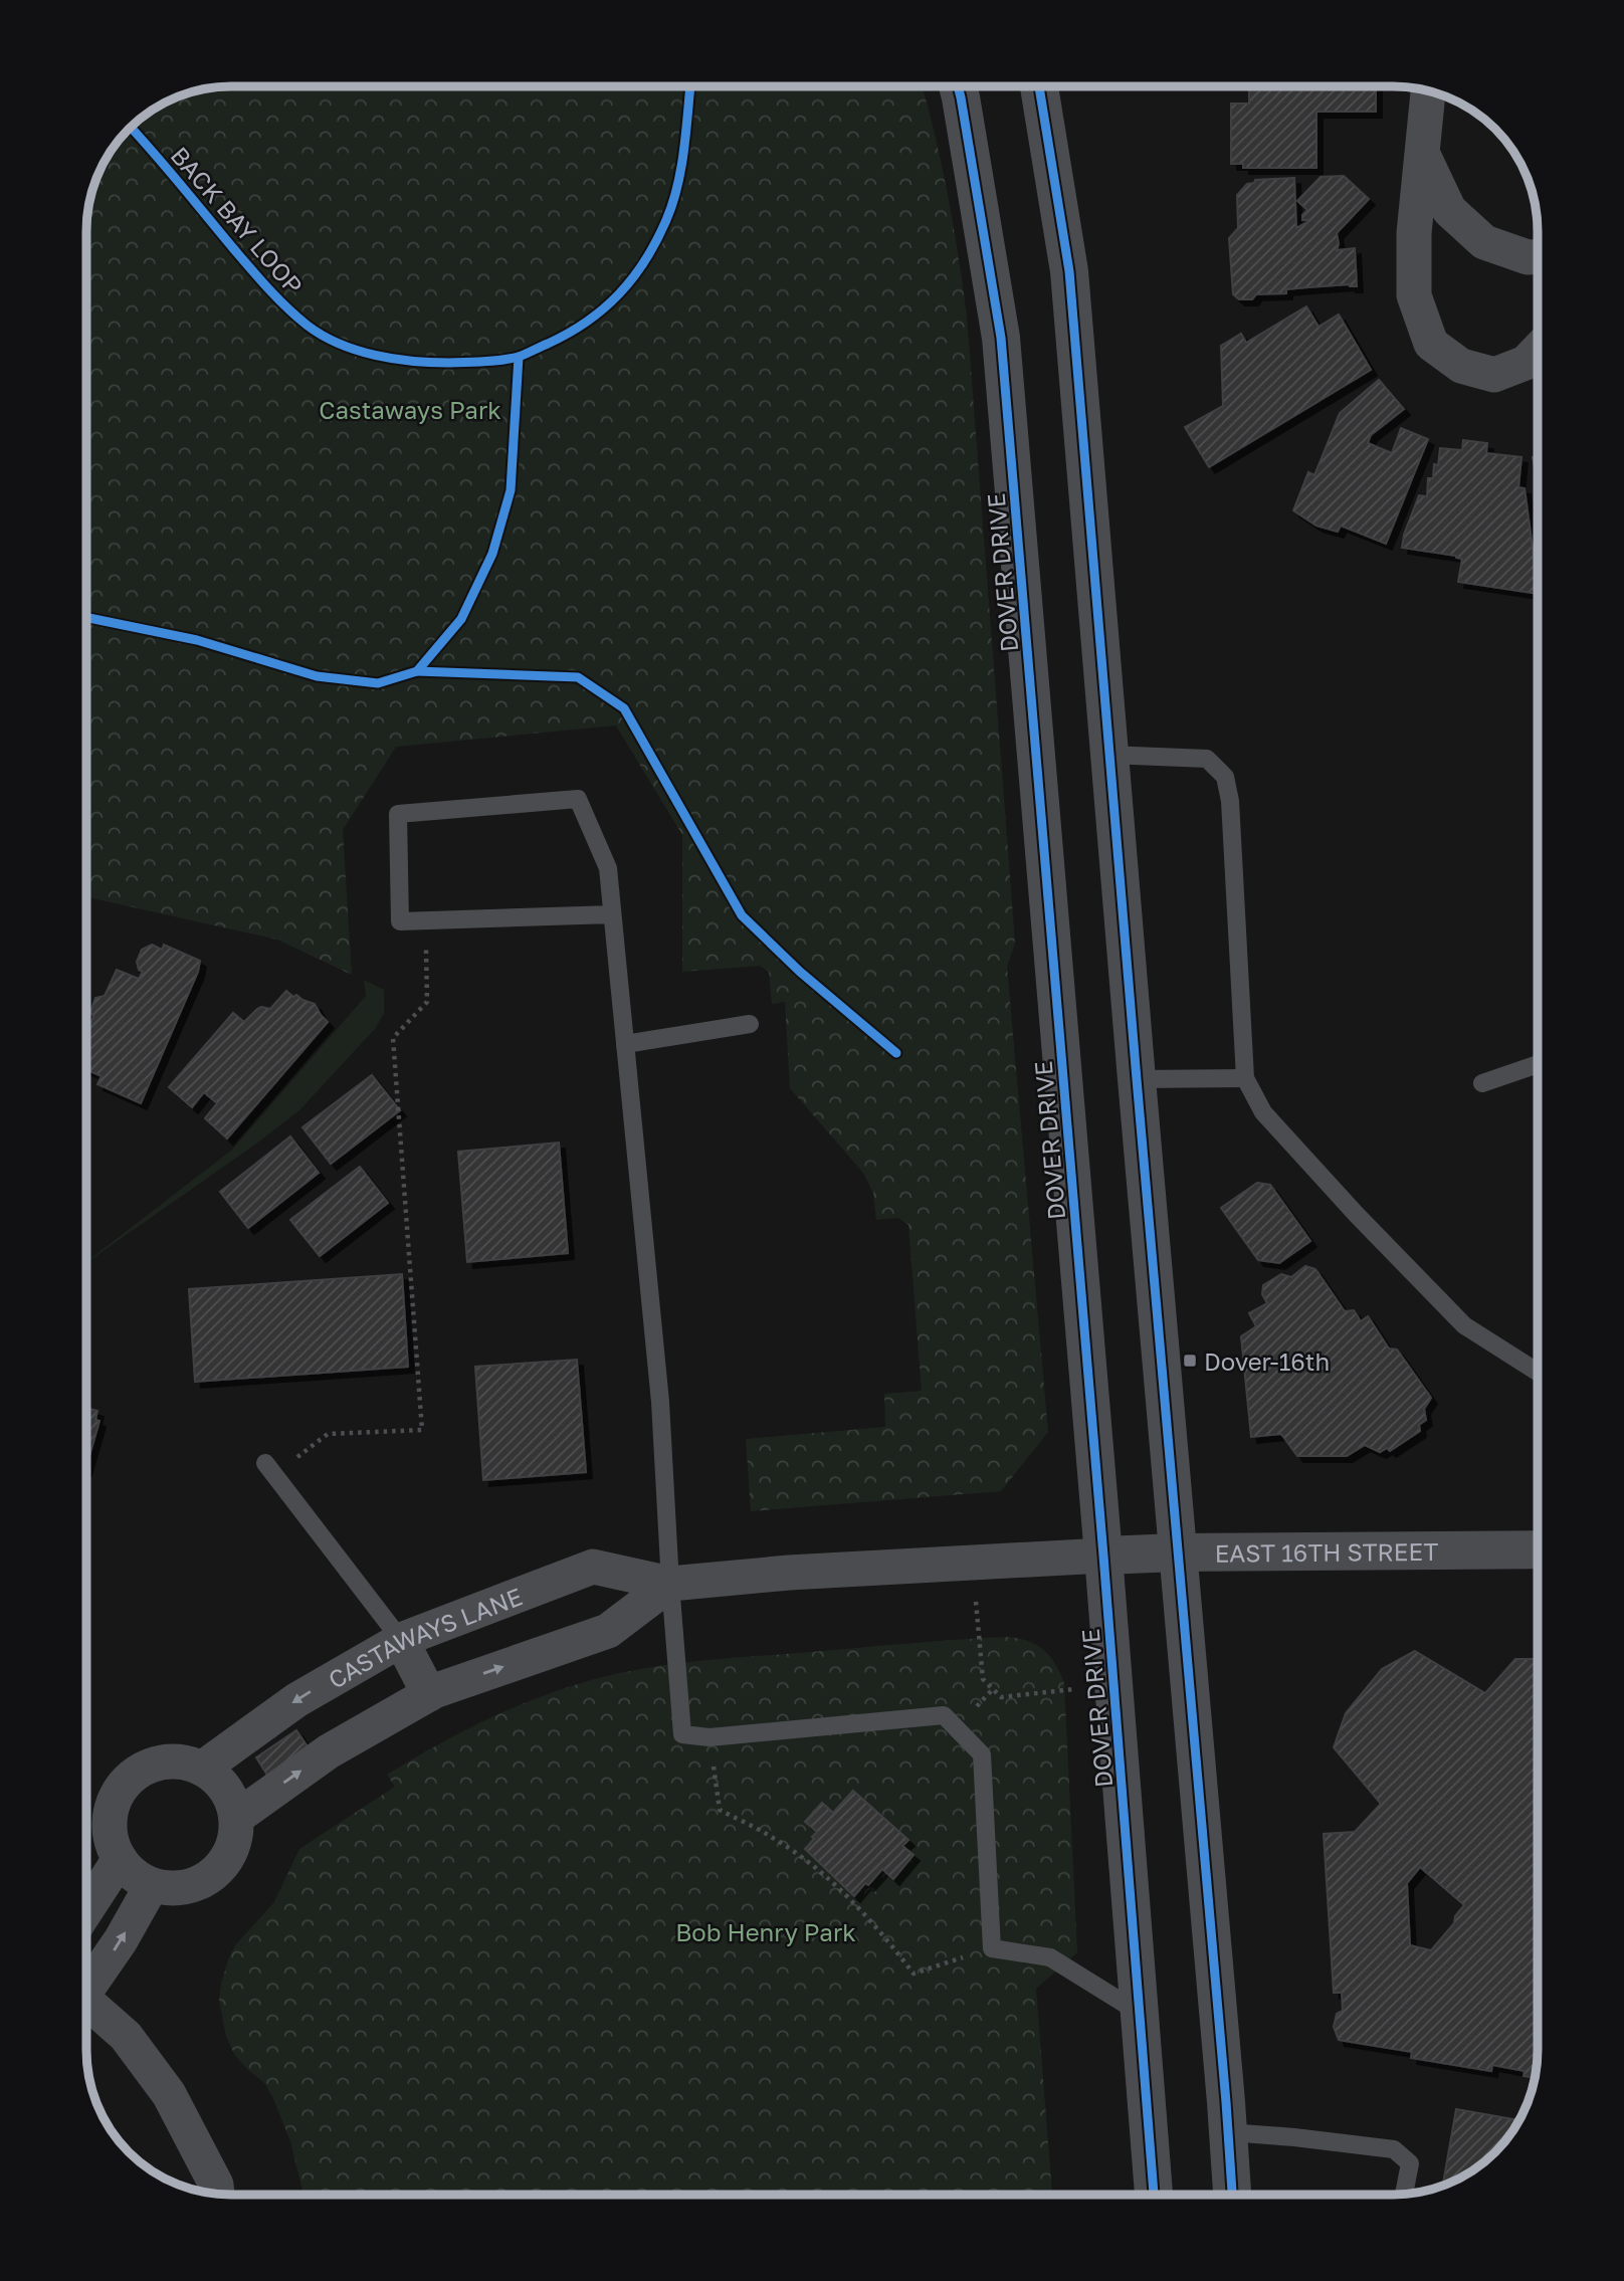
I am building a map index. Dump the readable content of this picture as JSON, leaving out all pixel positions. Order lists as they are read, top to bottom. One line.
{"streets":{"street":["DOVER DRIVE","EAST 16TH STREET","CASTAWAYS LANE"],"cycle path":["BACK BAY LOOP"]},"crossings":[["DOVER DRIVE","EAST 16TH STREET"],["DOVER DRIVE","CASTAWAYS LANE"],["EAST 16TH STREET","CASTAWAYS LANE"]],"parks":["Castaways Park","Bob Henry Park"],"places":{"transit":["Dover-16th"]}}
